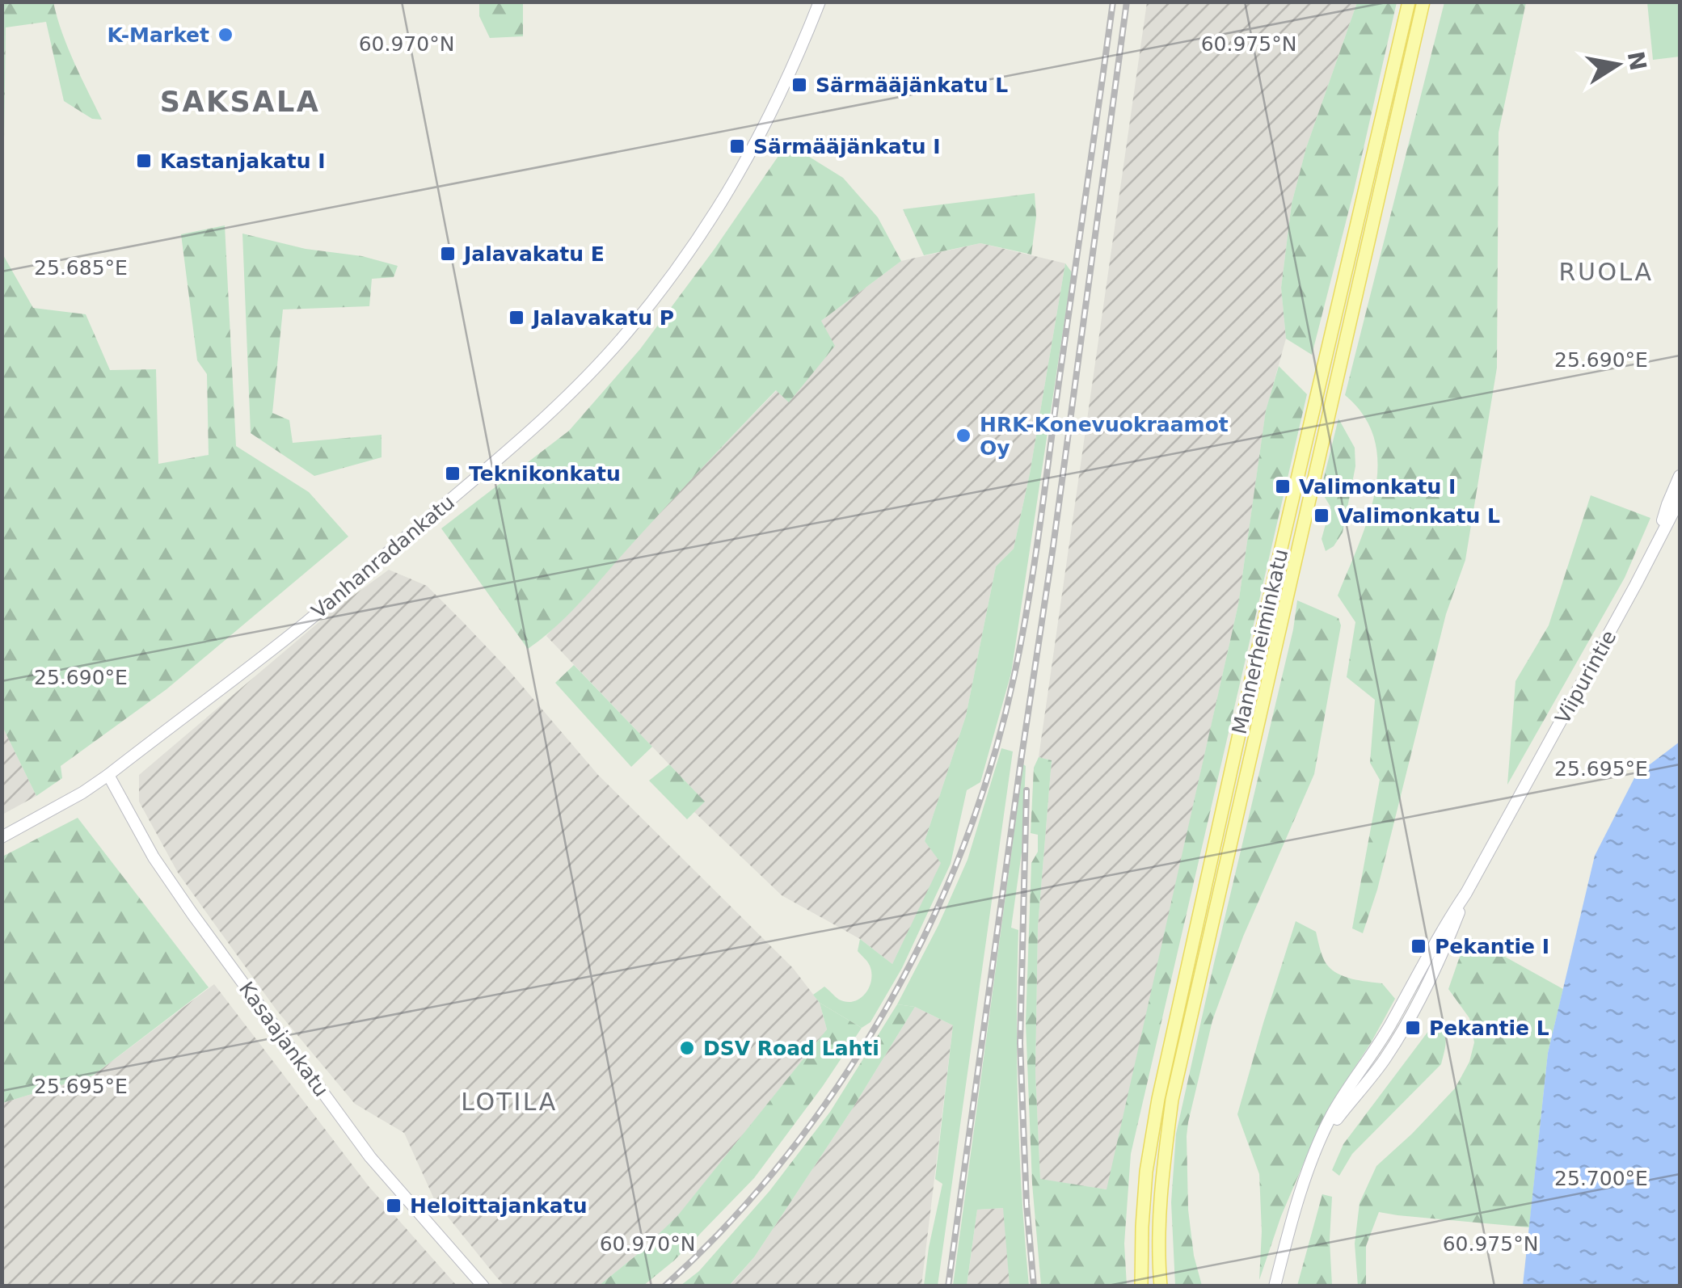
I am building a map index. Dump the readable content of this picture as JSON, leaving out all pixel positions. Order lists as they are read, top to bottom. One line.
{"streets":{"main road":["Mannerheiminkatu"],"street":["Vanhanradankatu","Viipurintie","Kasaajankatu"]},"crossings":[["Vanhanradankatu","Kasaajankatu"]],"districts":["SAKSALA","RUOLA","LOTILA"],"places":{"other":["K-Market","HRK-Konevuokraamot Oy","DSV Road Lahti"],"transit":["Särmääjänkatu L","Särmääjänkatu I","Kastanjakatu I","Jalavakatu E","Jalavakatu P","Teknikonkatu","Valimonkatu I","Valimonkatu L","Pekantie I","Pekantie L","Heloittajankatu"]},"north":"right","coordinates":["60.970°N","60.975°N","25.685°E","25.690°E","25.695°E","25.700°E"]}
